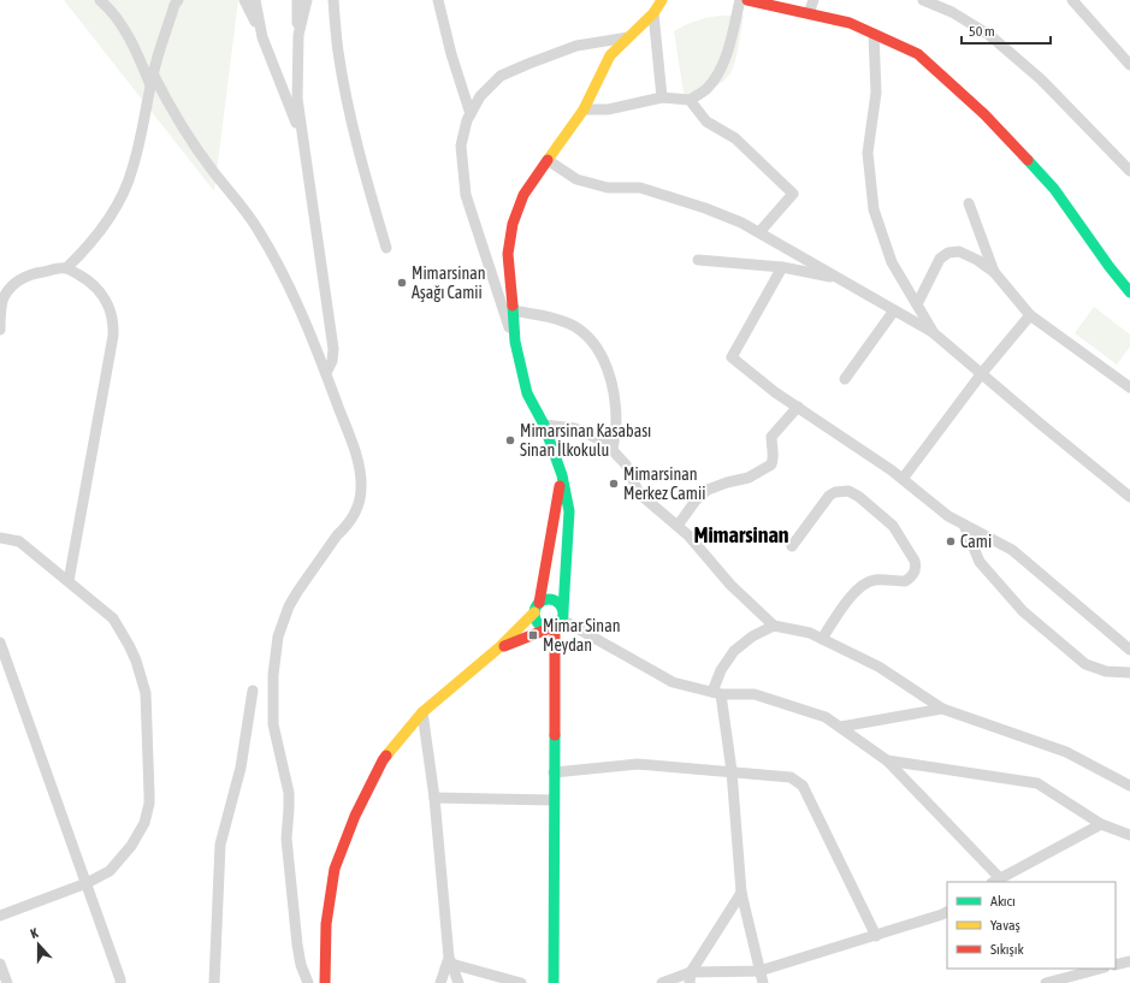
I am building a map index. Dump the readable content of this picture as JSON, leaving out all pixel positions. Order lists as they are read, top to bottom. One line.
{"districts":["Mimarsinan"],"places":{"other":["Mimarsinan Aşağı Camii","Mimarsinan Kasabası Sinan İlkokulu","Mimarsinan Merkez Camii","Cami"],"transit":["Mimar Sinan Meydan"]},"legend":["Akıcı","Yavaş","Sıkışık"],"scale_bar":"50 m","north":"top"}
